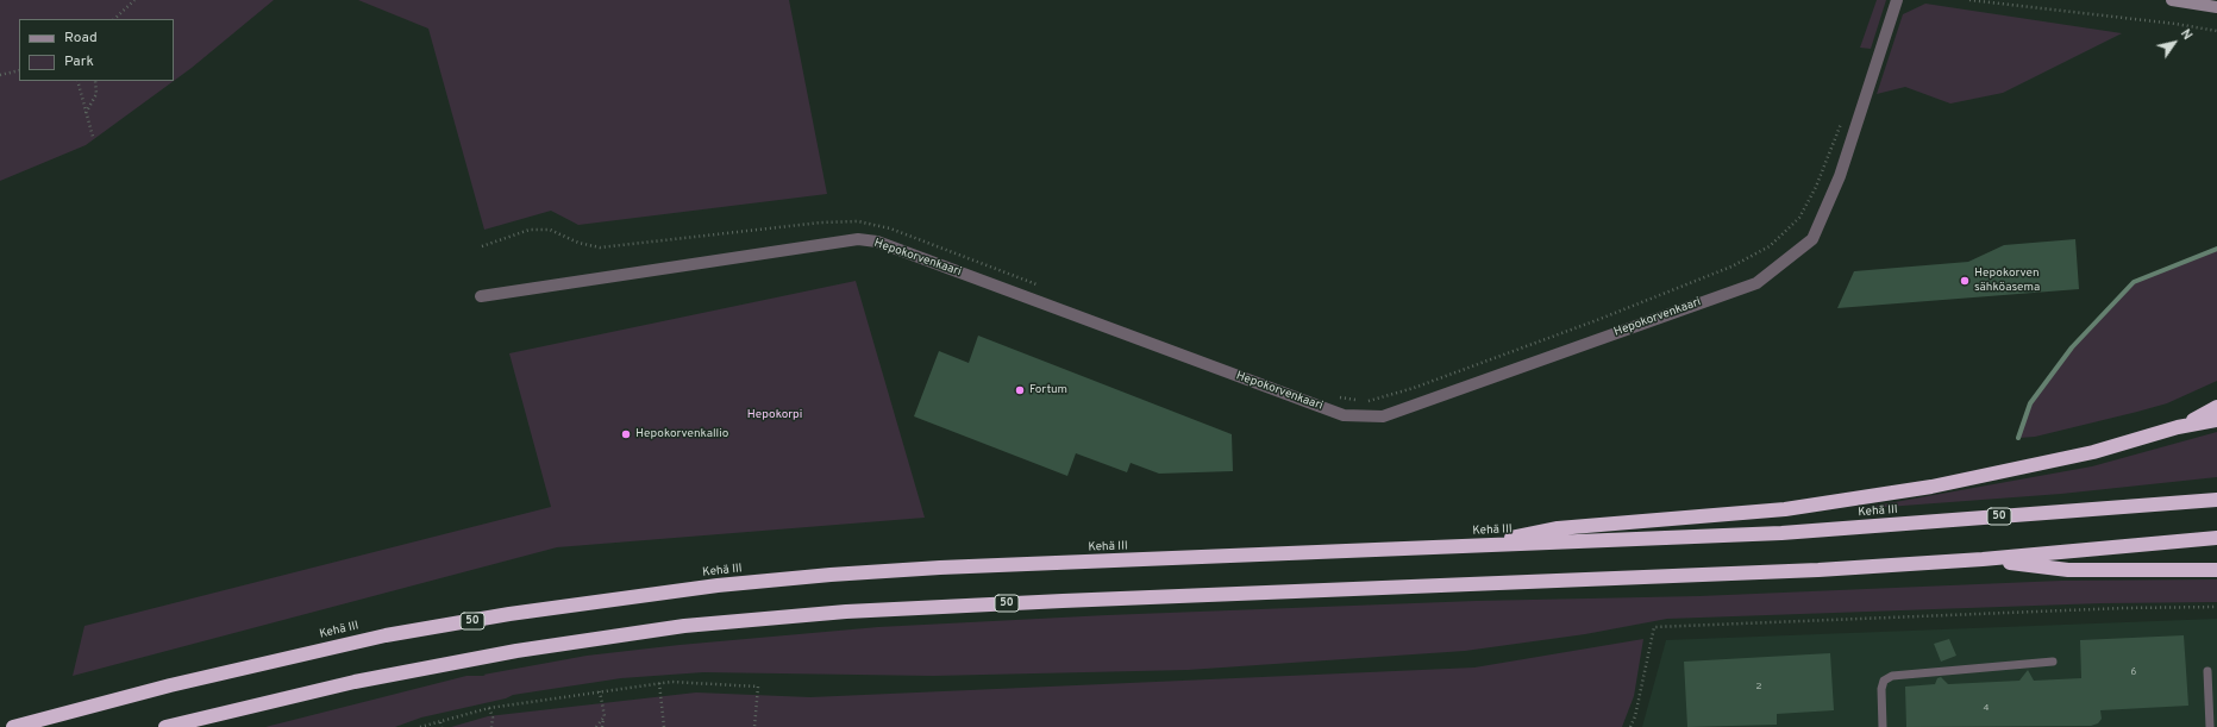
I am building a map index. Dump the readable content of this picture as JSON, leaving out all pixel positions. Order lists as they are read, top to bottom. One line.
{"streets":{"highway":["Kehä III","50"],"street":["Hepokorvenkaari"]},"parks":["Hepokorpi"],"places":["Hepokorven sähköasema","Fortum","Hepokorvenkallio"],"house_numbers":["6","2","4"],"legend":["Road","Park"],"north":"top right"}
